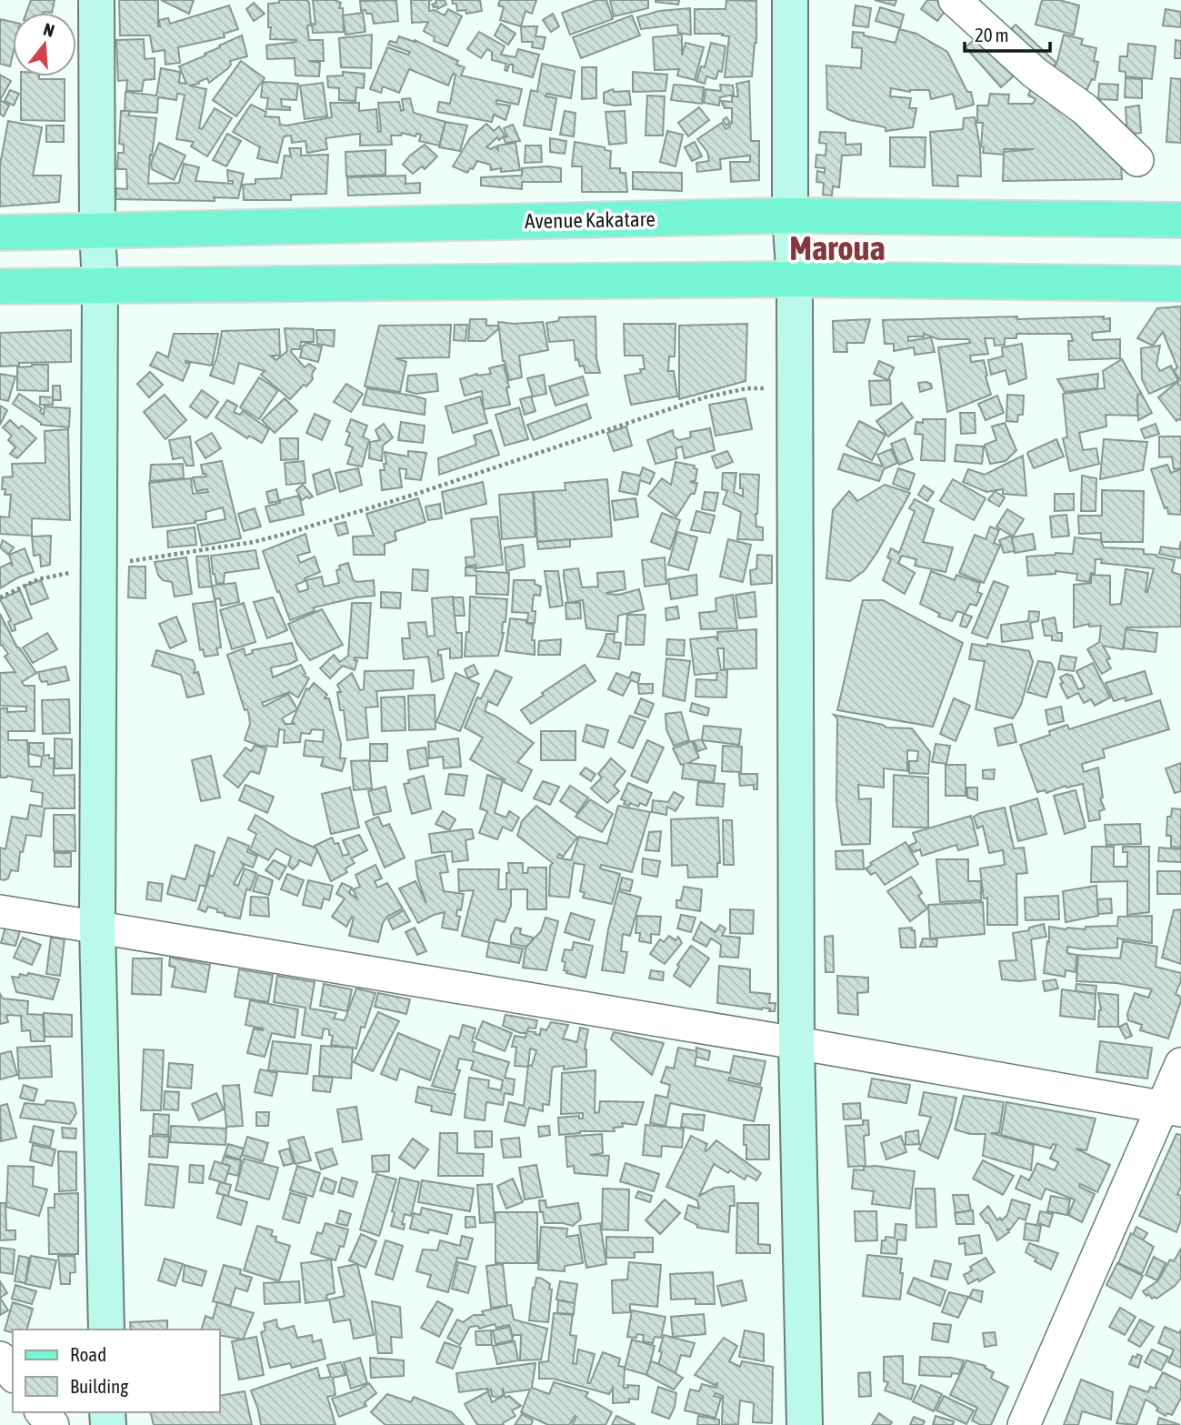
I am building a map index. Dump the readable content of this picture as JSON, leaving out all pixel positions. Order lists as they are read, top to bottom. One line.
{"streets":{"main road":["Avenue Kakatare"]},"districts":["Maroua"],"legend":["Road","Building"],"scale_bar":"20 m","north":"top"}
